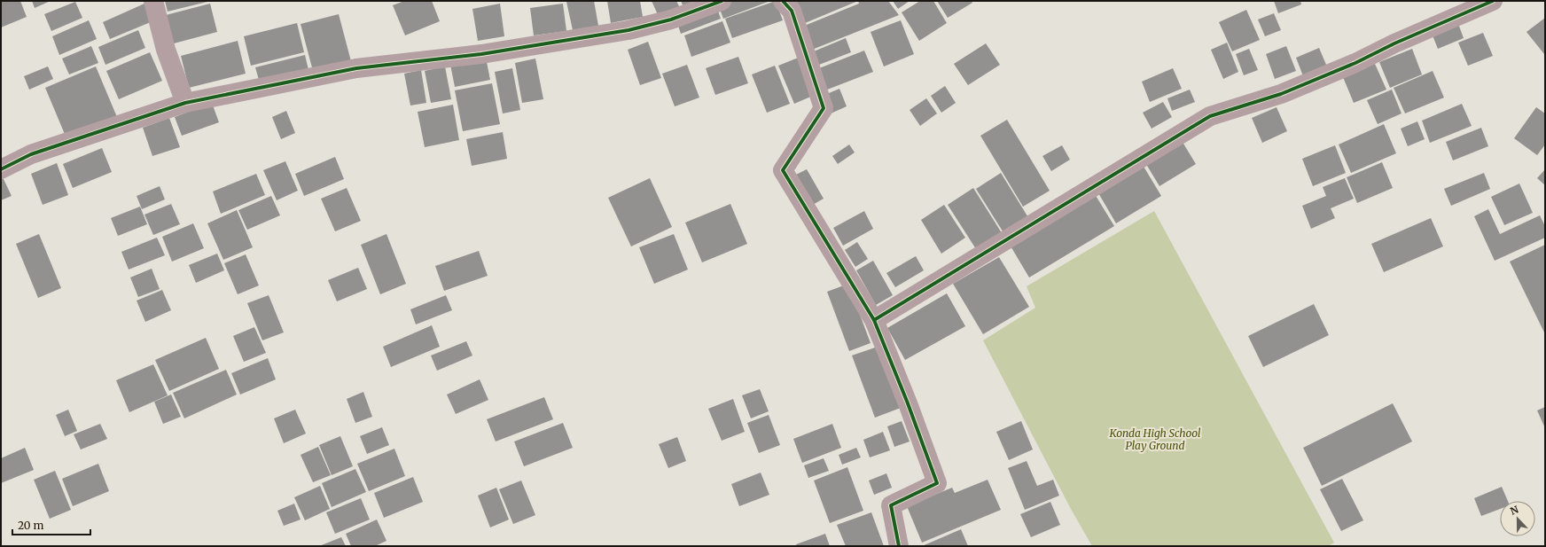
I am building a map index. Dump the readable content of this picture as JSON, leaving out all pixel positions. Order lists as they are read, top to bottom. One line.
{"parks":["Konda High School Play Ground"],"scale_bar":"20 m","north":"top"}
